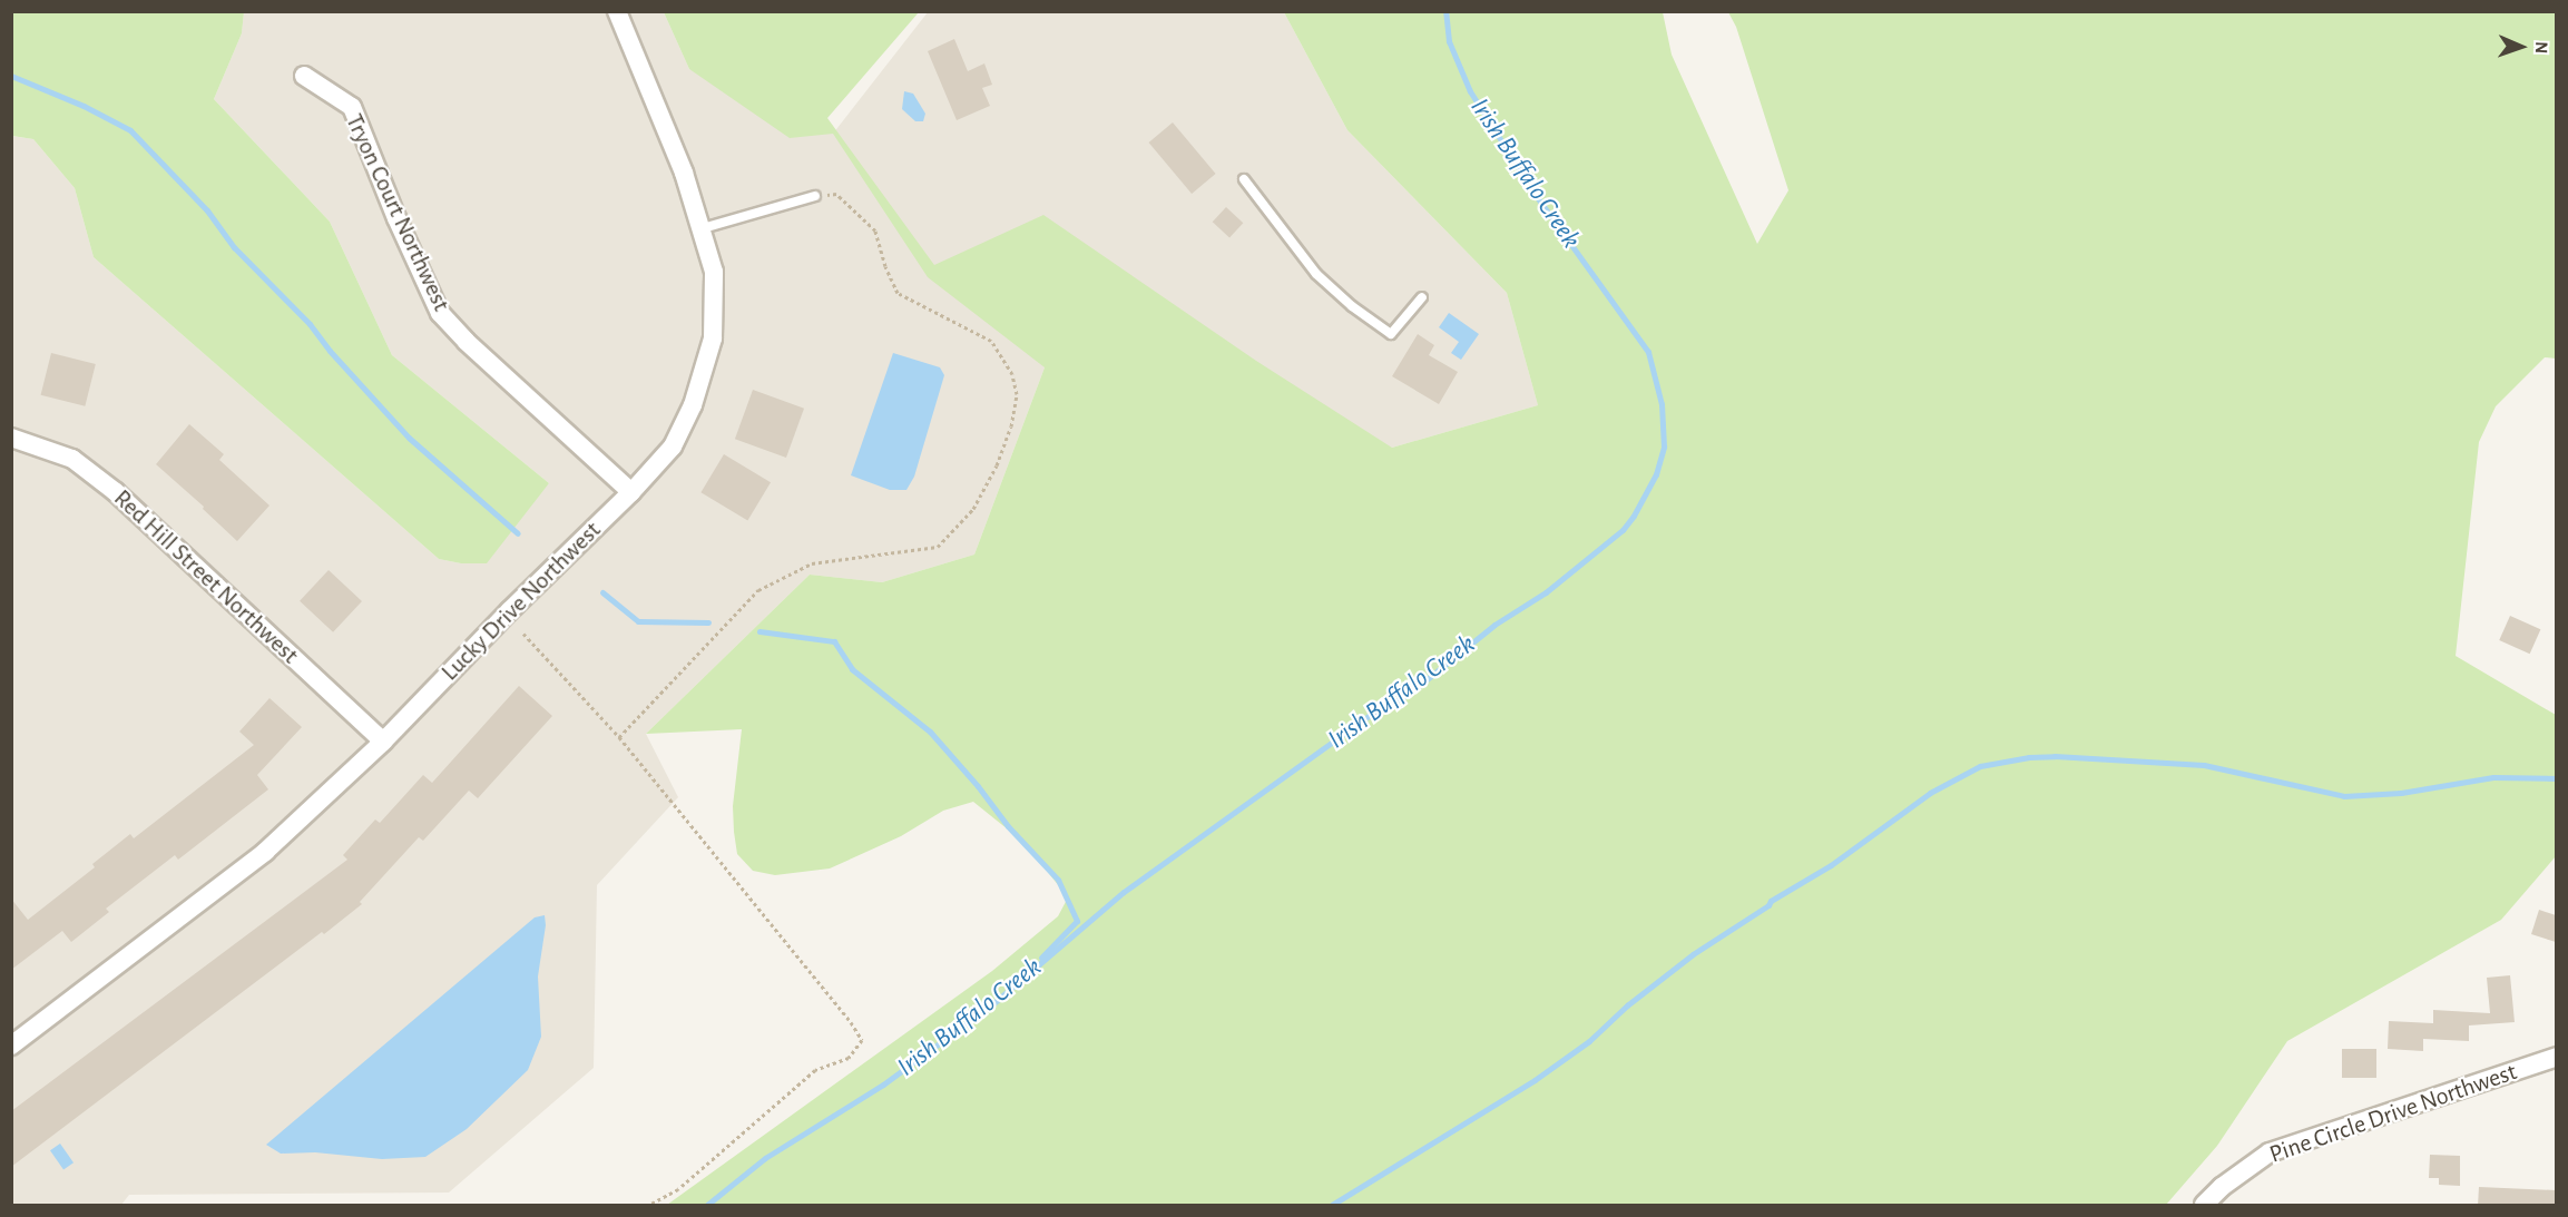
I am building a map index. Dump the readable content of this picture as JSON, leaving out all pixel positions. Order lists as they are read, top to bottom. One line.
{"streets":{"street":["Tryon Court Northwest","Red Hill Street Northwest","Lucky Drive Northwest","Pine Circle Drive Northwest"]},"crossings":[["Tryon Court Northwest","Lucky Drive Northwest"],["Red Hill Street Northwest","Lucky Drive Northwest"]],"water":["Irish Buffalo Creek"],"north":"right"}
